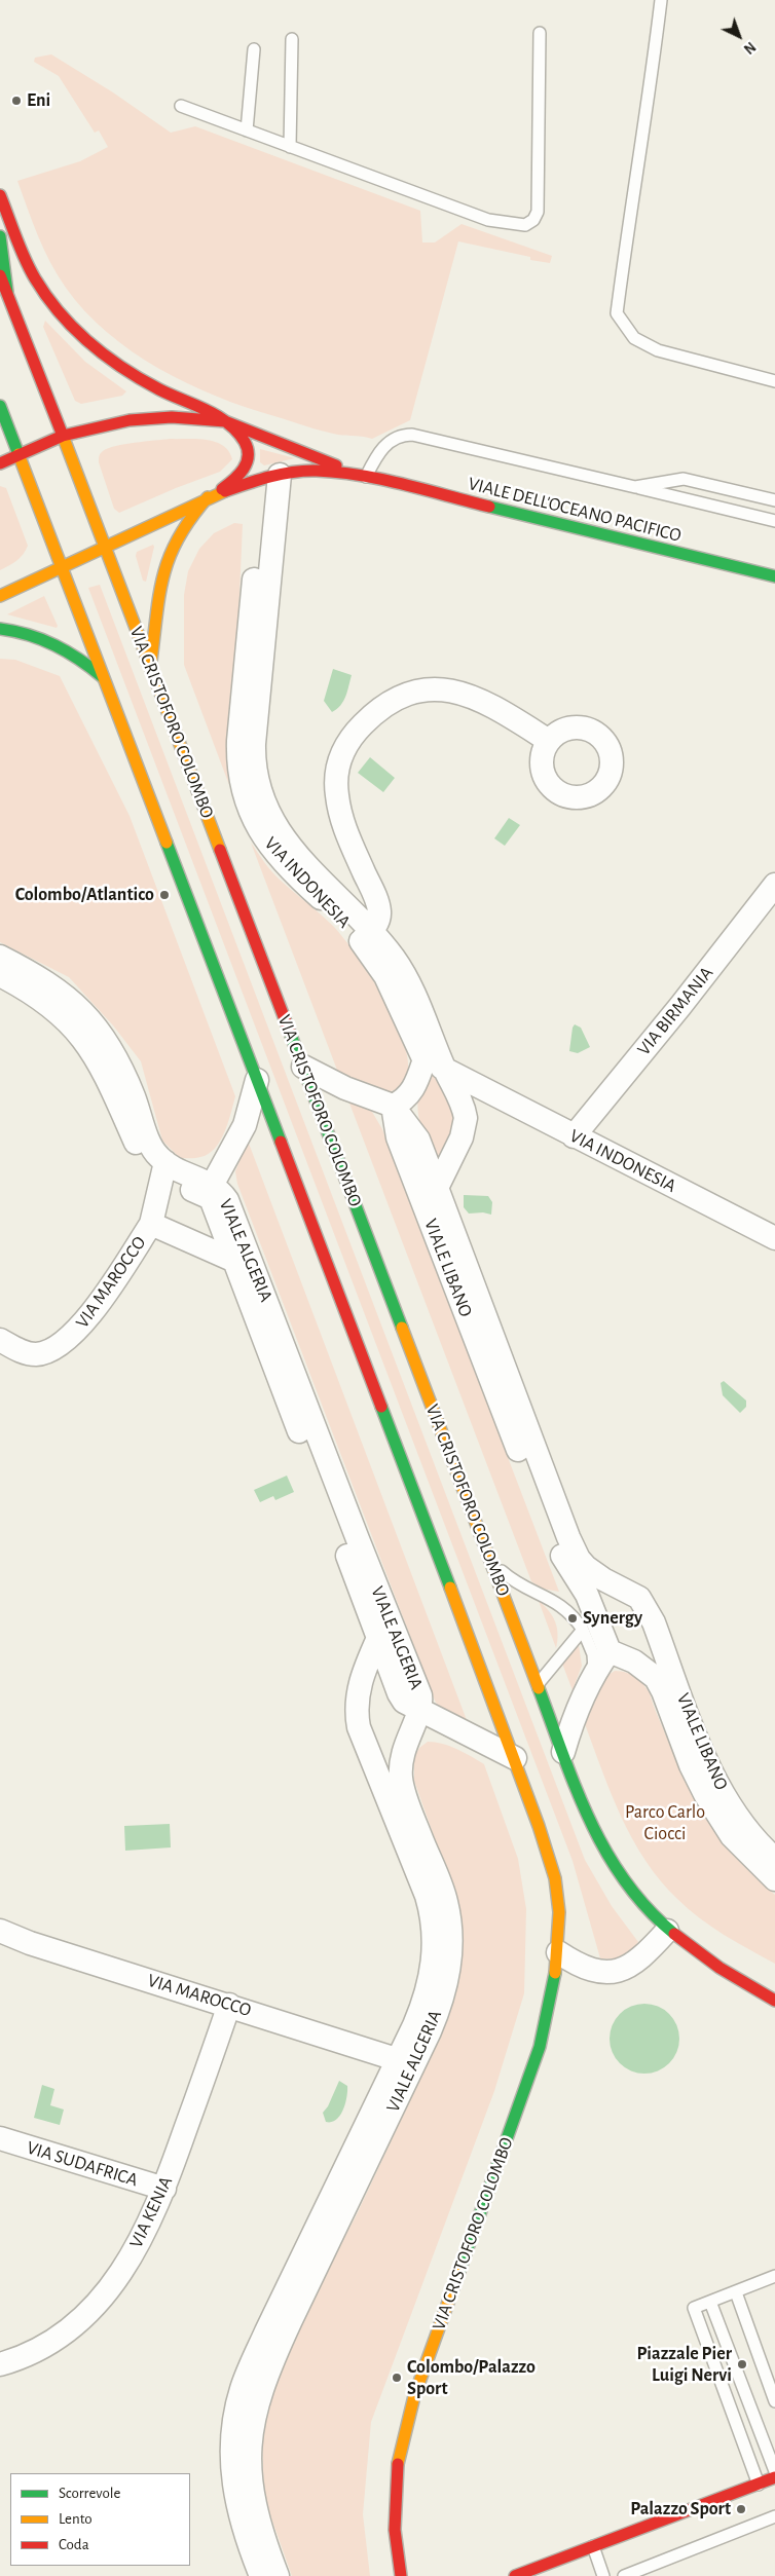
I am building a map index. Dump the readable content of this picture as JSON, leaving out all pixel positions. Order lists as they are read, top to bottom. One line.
{"streets":{"main road":["VIALE DELL'OCEANO PACIFICO","VIA CRISTOFORO COLOMBO"],"street":["VIA INDONESIA","VIA BIRMANIA","VIALE ALGERIA","VIALE LIBANO","VIA MAROCCO","VIA SUDAFRICA","VIA KENIA"]},"crossings":[["VIA INDONESIA","VIA BIRMANIA"],["VIALE ALGERIA","VIA MAROCCO"],["VIA MAROCCO","VIA KENIA"],["VIA SUDAFRICA","VIA KENIA"]],"parks":["Parco Carlo Ciocci"],"places":["Eni","Colombo/Atlantico","Synergy","Piazzale Pier Luigi Nervi","Colombo/Palazzo Sport","Palazzo Sport"],"legend":["Scorrevole","Lento","Coda"],"north":"bottom right"}
